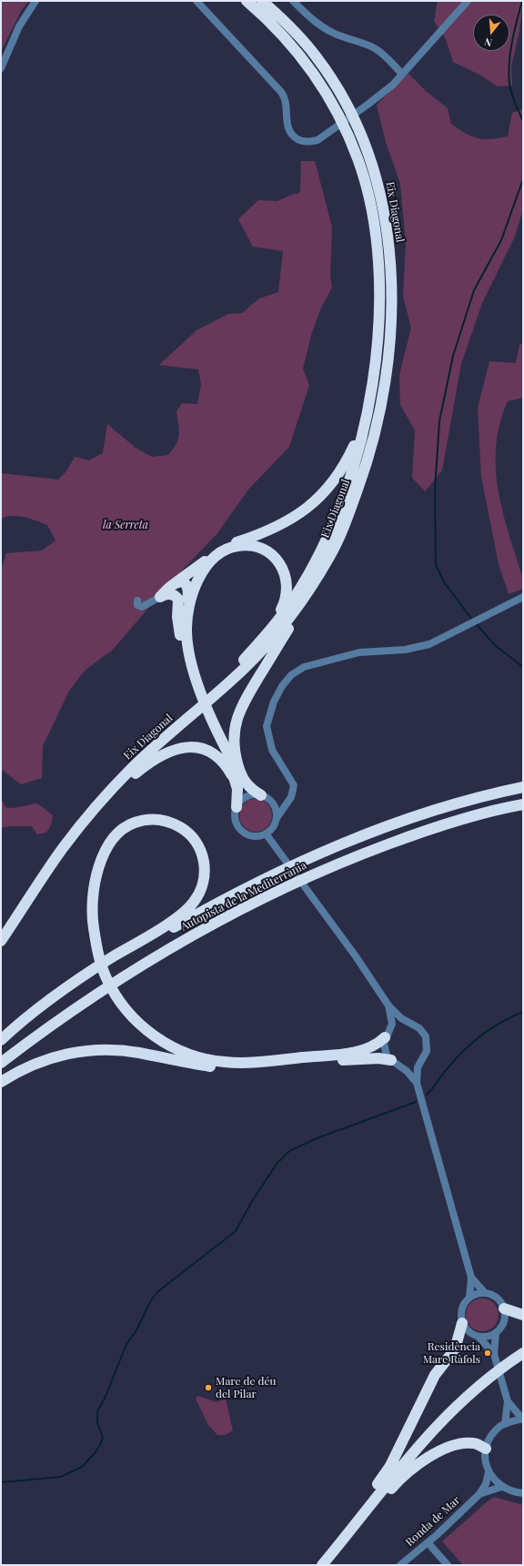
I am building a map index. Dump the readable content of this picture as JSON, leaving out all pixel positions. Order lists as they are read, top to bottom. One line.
{"streets":{"highway":["Eix Diagonal","Autopista de la Mediterrània"],"street":["Ronda de Mar"]},"parks":["la Serreta"],"places":["Residència Mare Ràfols","Mare de déu del Pilar"],"north":"bottom"}
